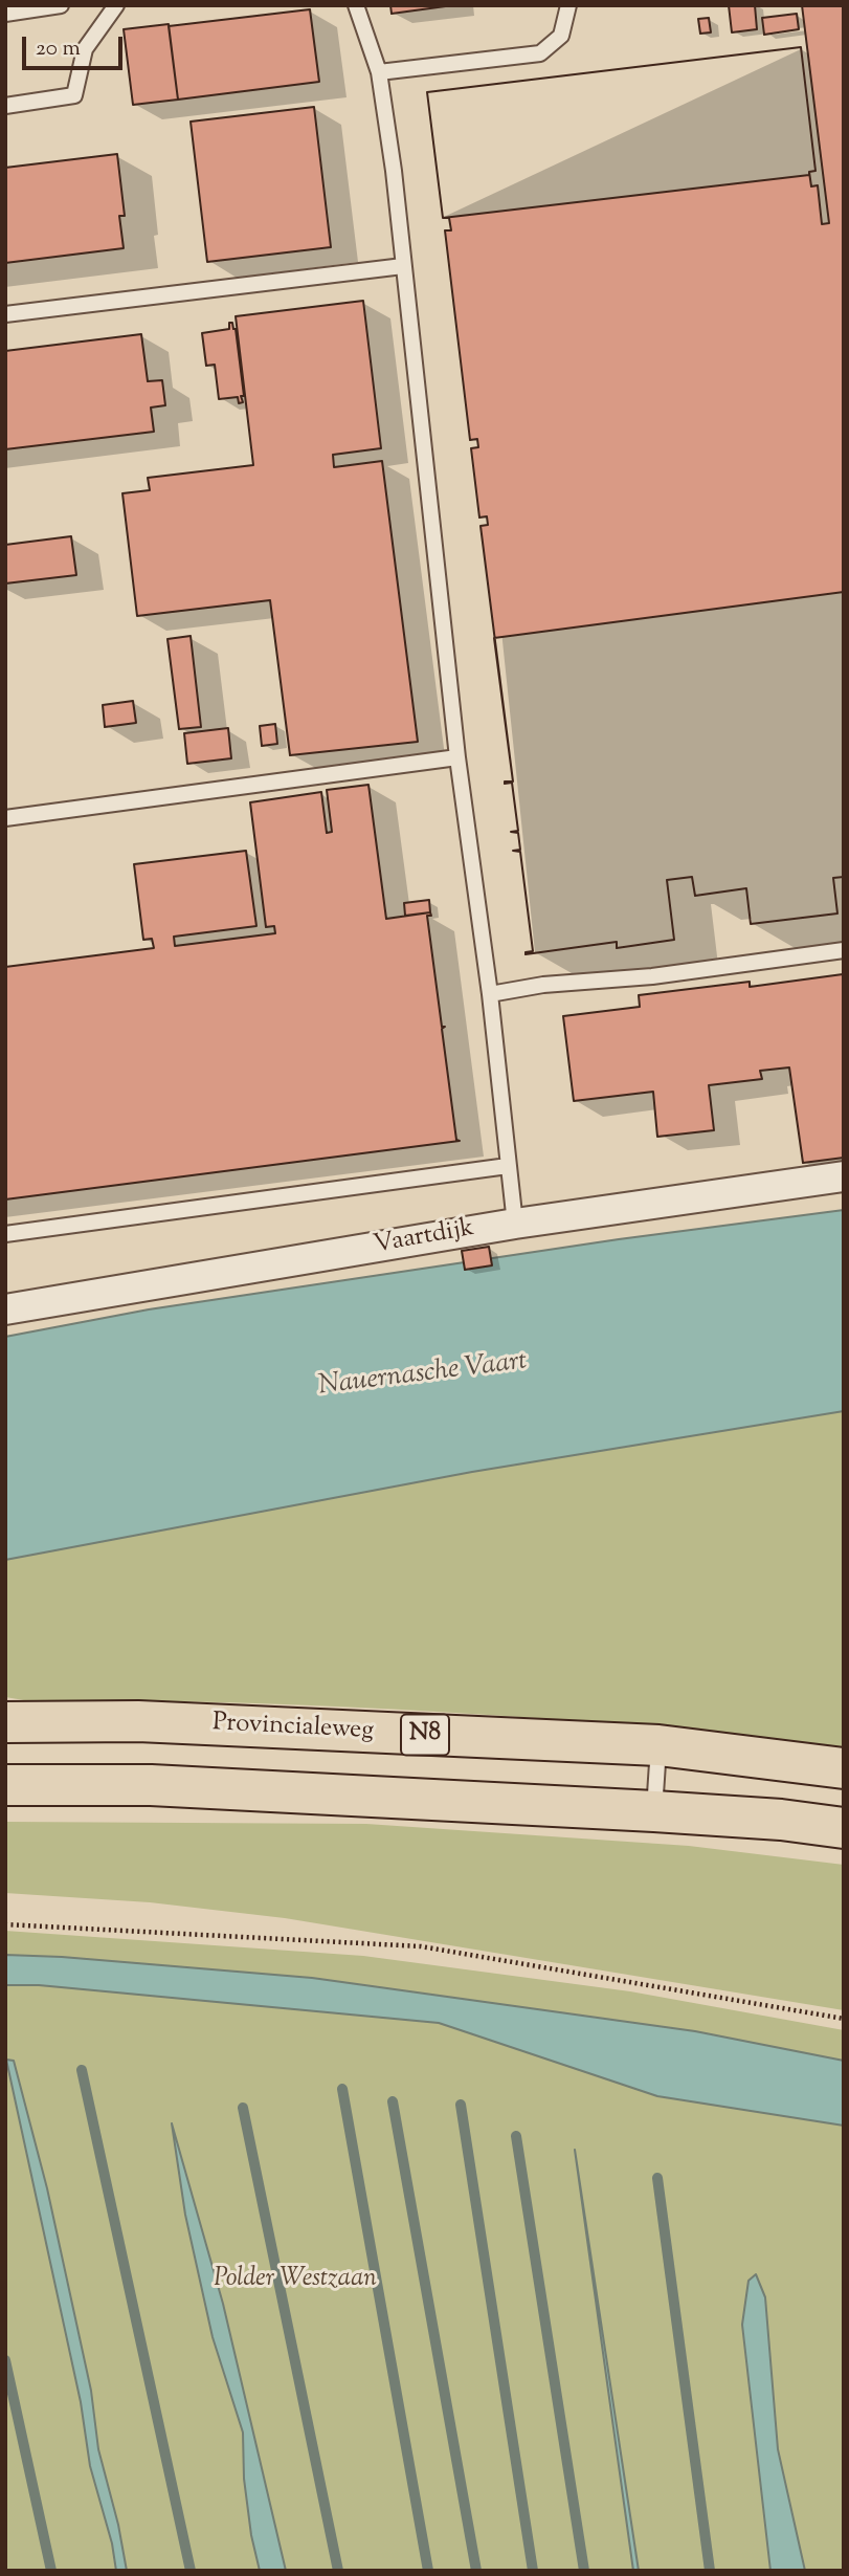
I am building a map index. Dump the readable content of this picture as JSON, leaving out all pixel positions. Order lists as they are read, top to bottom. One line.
{"streets":{"highway":["Provincialeweg","N8"],"street":["Vaartdijk"]},"water":["Nauernasche Vaart"],"parks":["Polder Westzaan"],"scale_bar":"20 m"}
